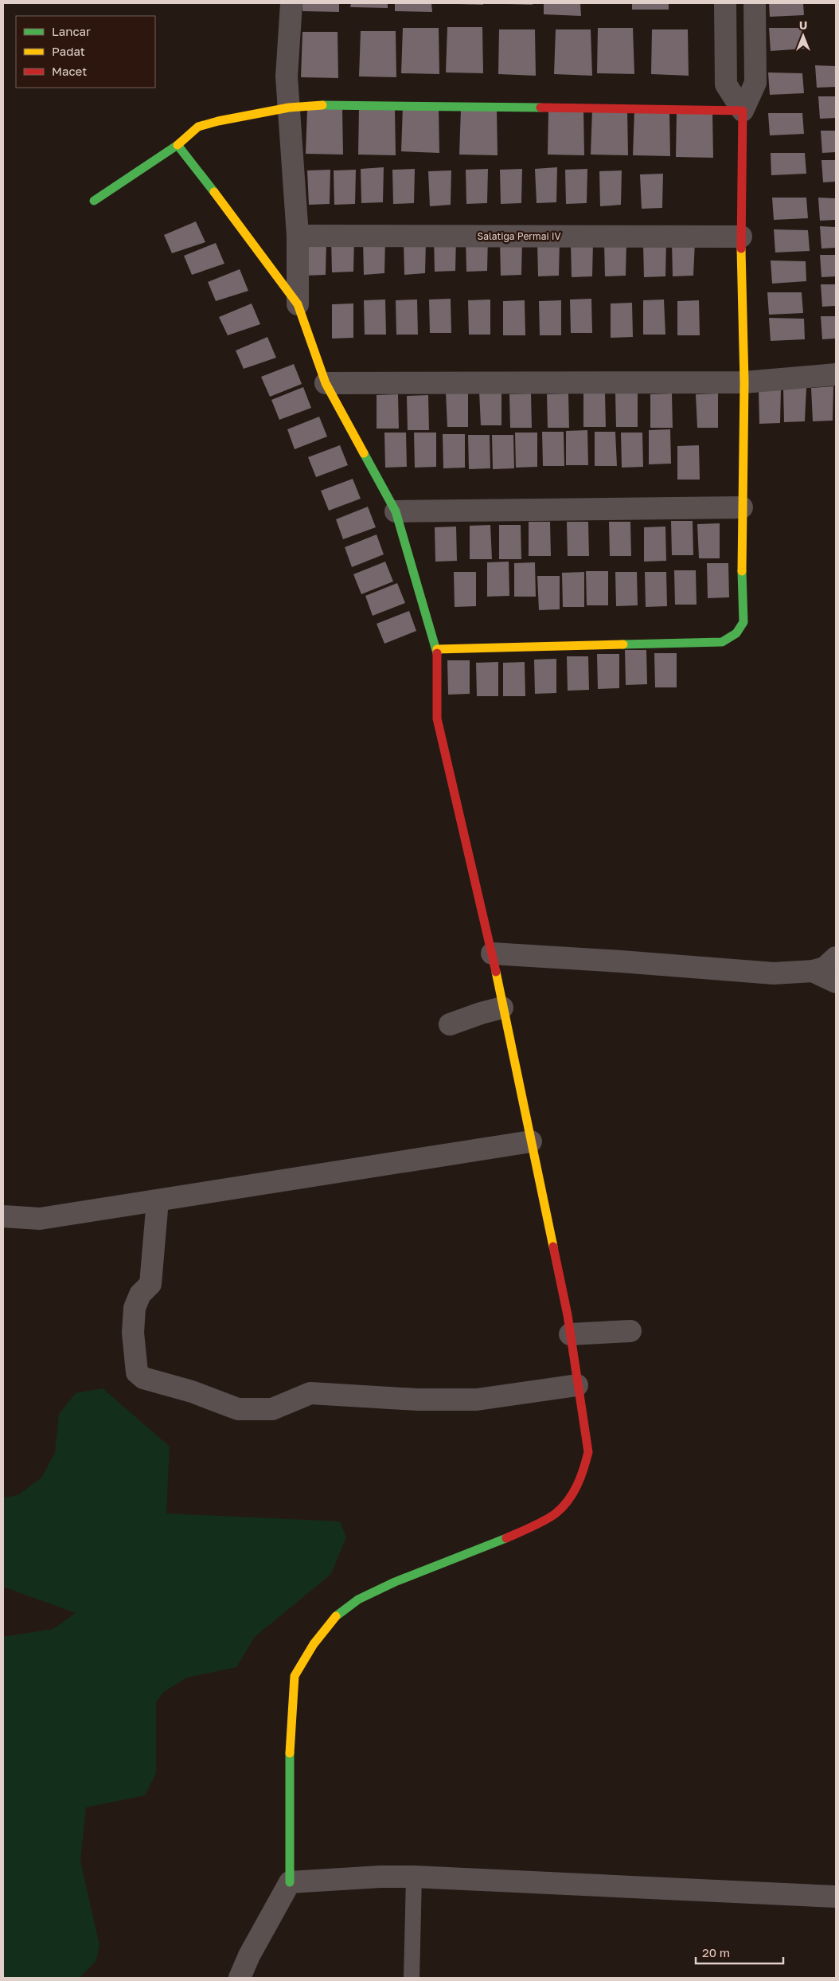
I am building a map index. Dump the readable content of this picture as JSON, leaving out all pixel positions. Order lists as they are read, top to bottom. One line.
{"streets":{"street":["Salatiga Permai IV"]},"legend":["Lancar","Padat","Macet"],"scale_bar":"20 m","north":"top"}
